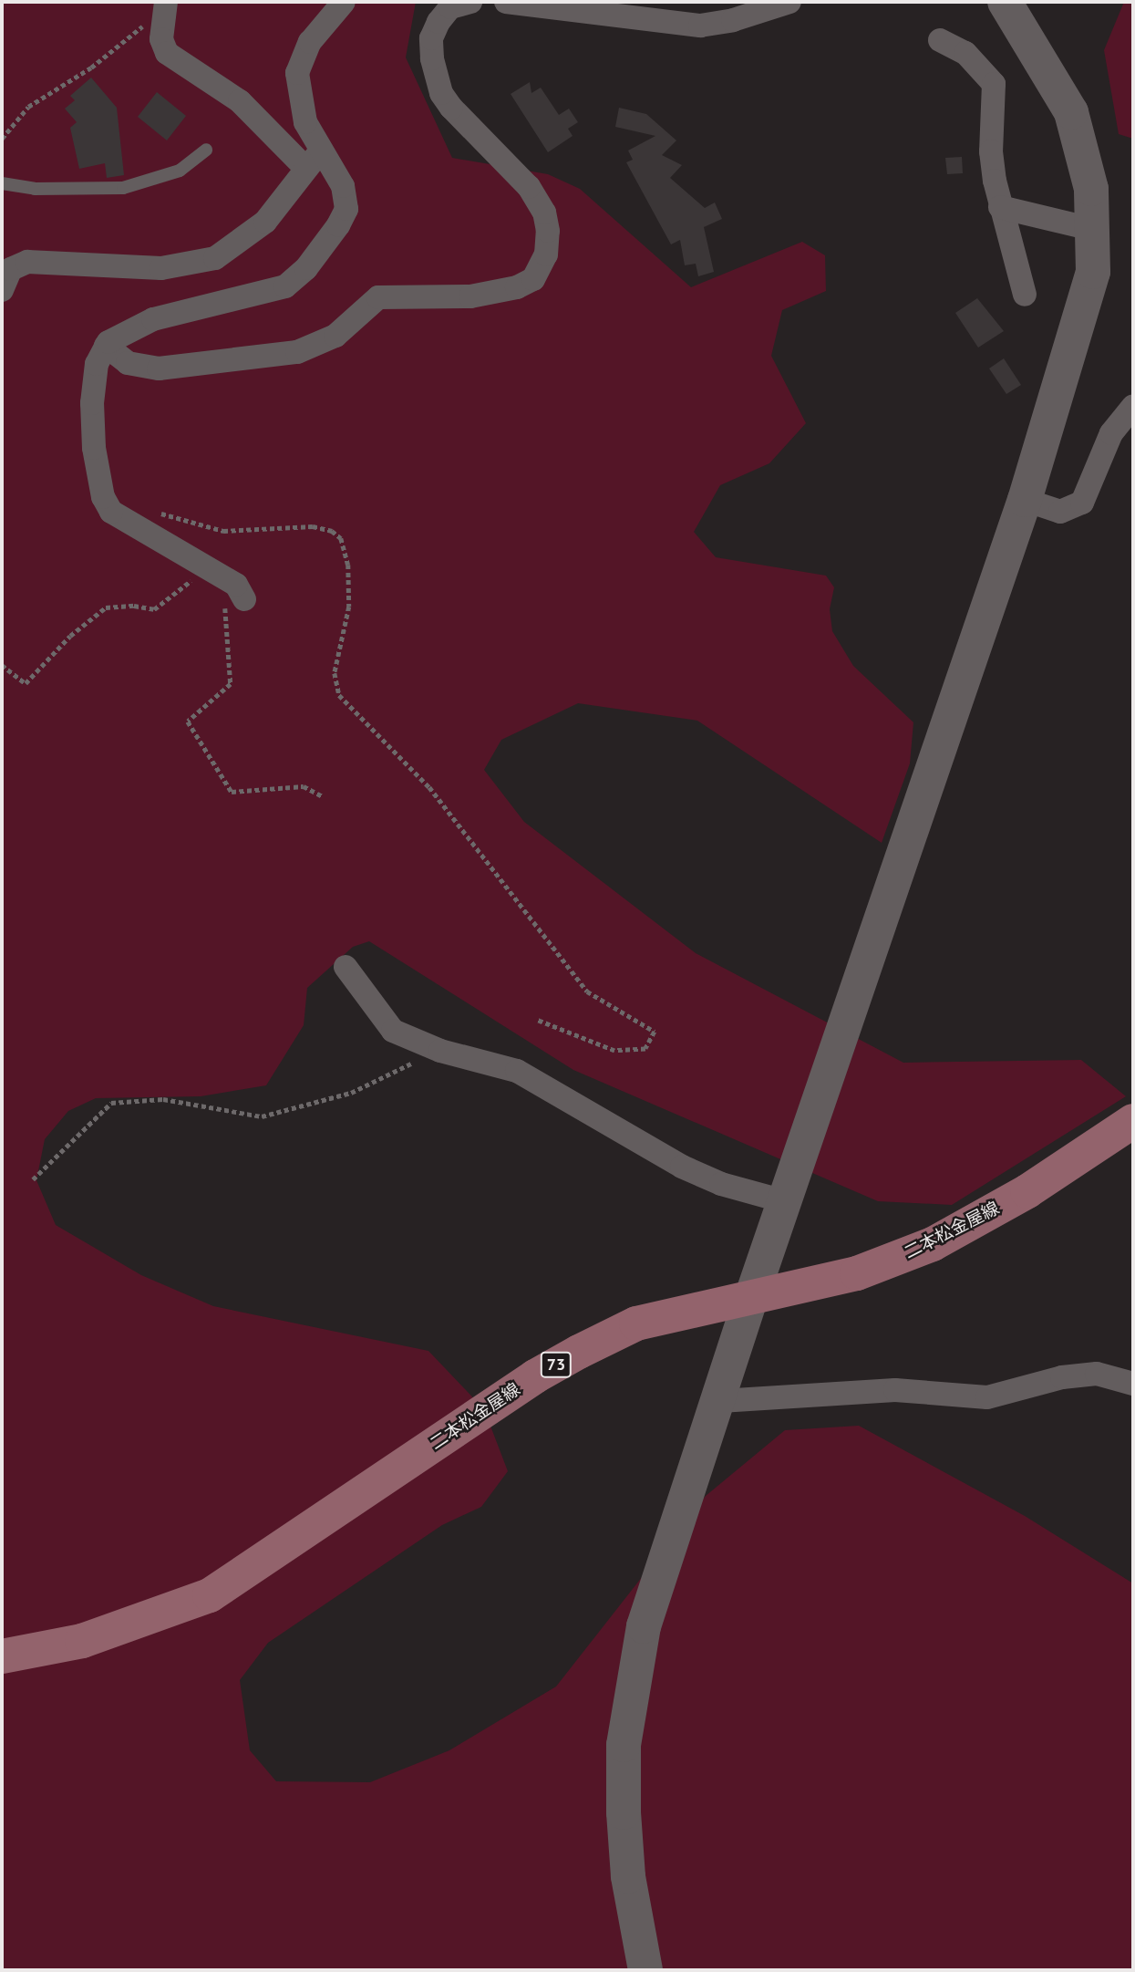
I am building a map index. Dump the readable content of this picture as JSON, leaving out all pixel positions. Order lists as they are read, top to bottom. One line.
{"streets":{"main road":["二本松金屋線","73"]}}
